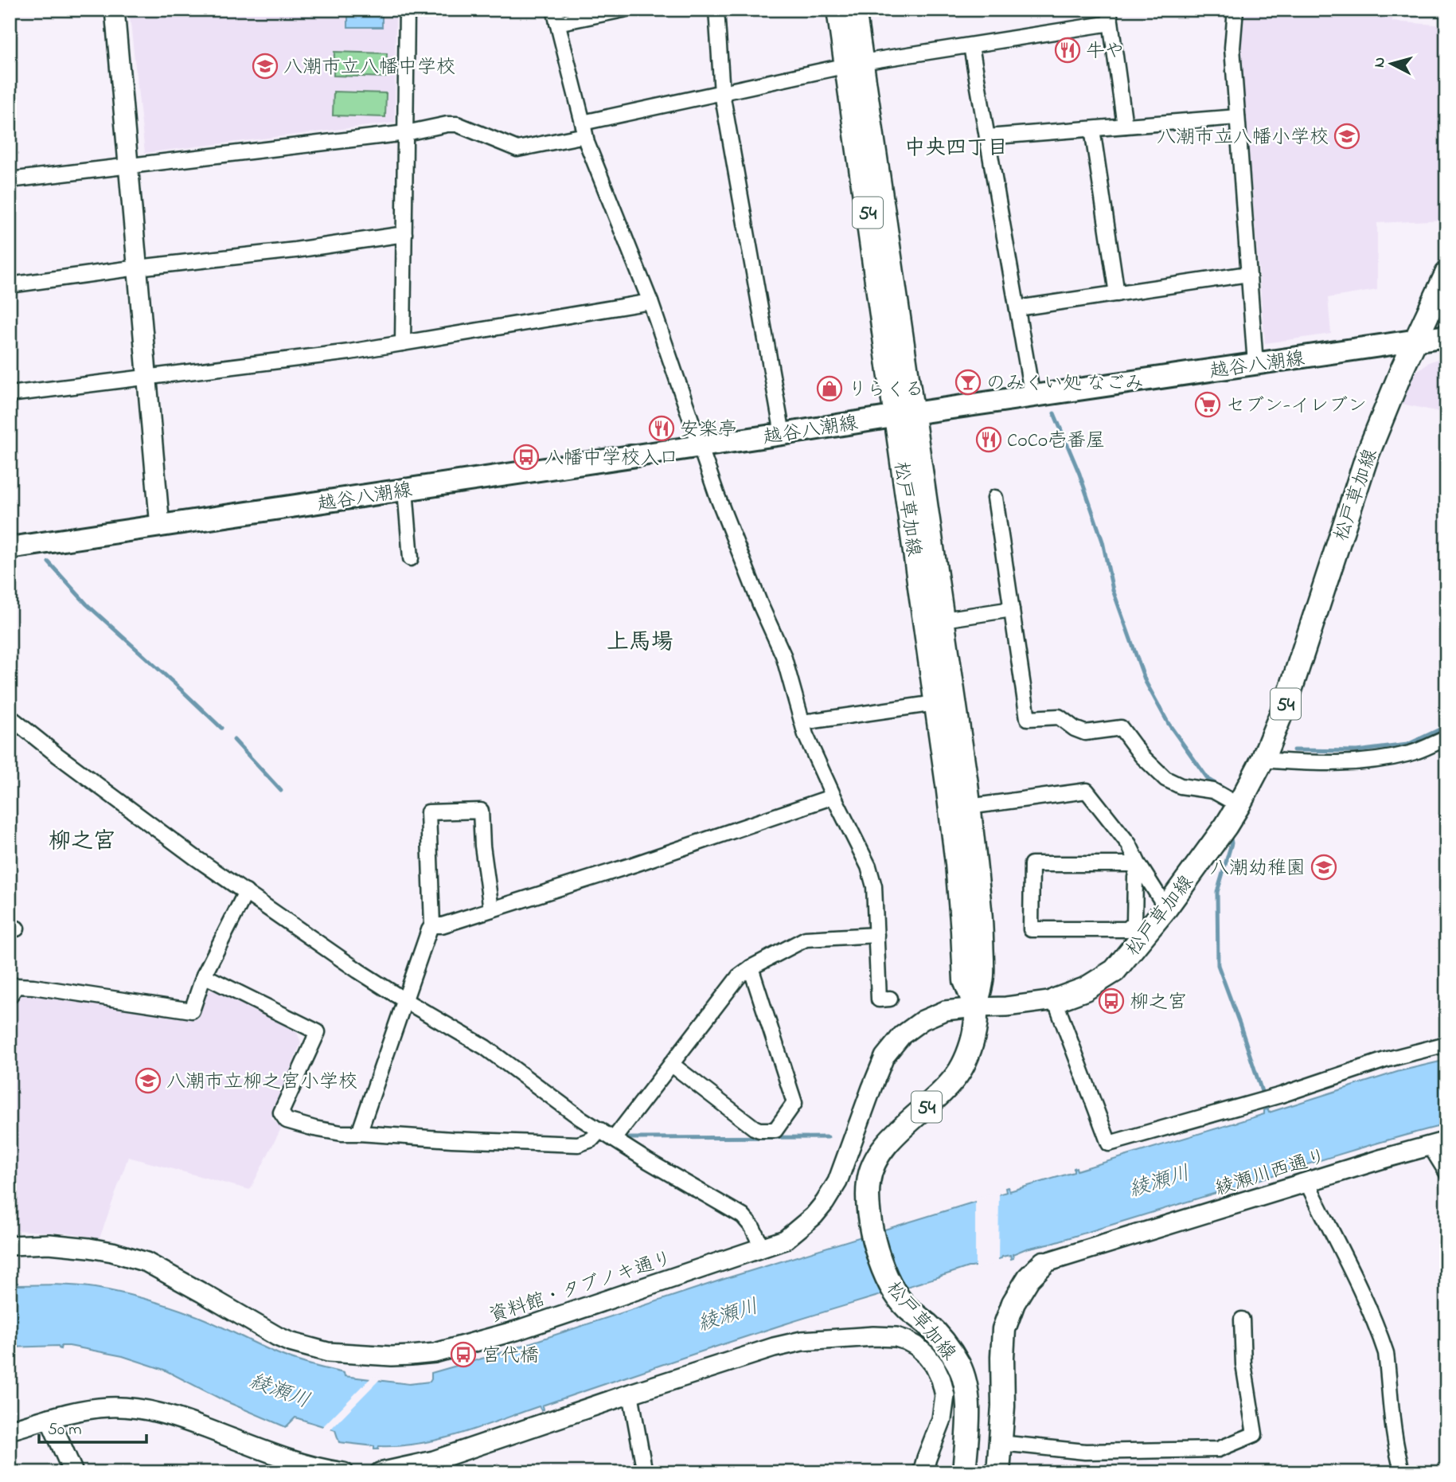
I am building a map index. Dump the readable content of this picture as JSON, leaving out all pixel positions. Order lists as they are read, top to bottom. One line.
{"streets":{"main road":["54","越谷八潮線","松戸草加線"],"street":["綾瀬川西通り","資料館・タブノキ通り"]},"crossings":[["越谷八潮線","松戸草加線"],["松戸草加線","資料館・タブノキ通り"]],"districts":["中央四丁目","上馬場","柳之宮"],"water":["綾瀬川"],"places":{"restaurant":["牛や","安楽亭","CoCo壱番屋"],"school or university":["八潮市立八幡中学校","八潮市立八幡小学校","八潮幼稚園","八潮市立柳之宮小学校"],"bar":["のみくい処 なごみ"],"shop":["りらくる"],"supermarket":["セブン-イレブン"],"bus stop":["八幡中学校入口","柳之宮","宮代橋"]},"scale_bar":"50 m","north":"left"}
